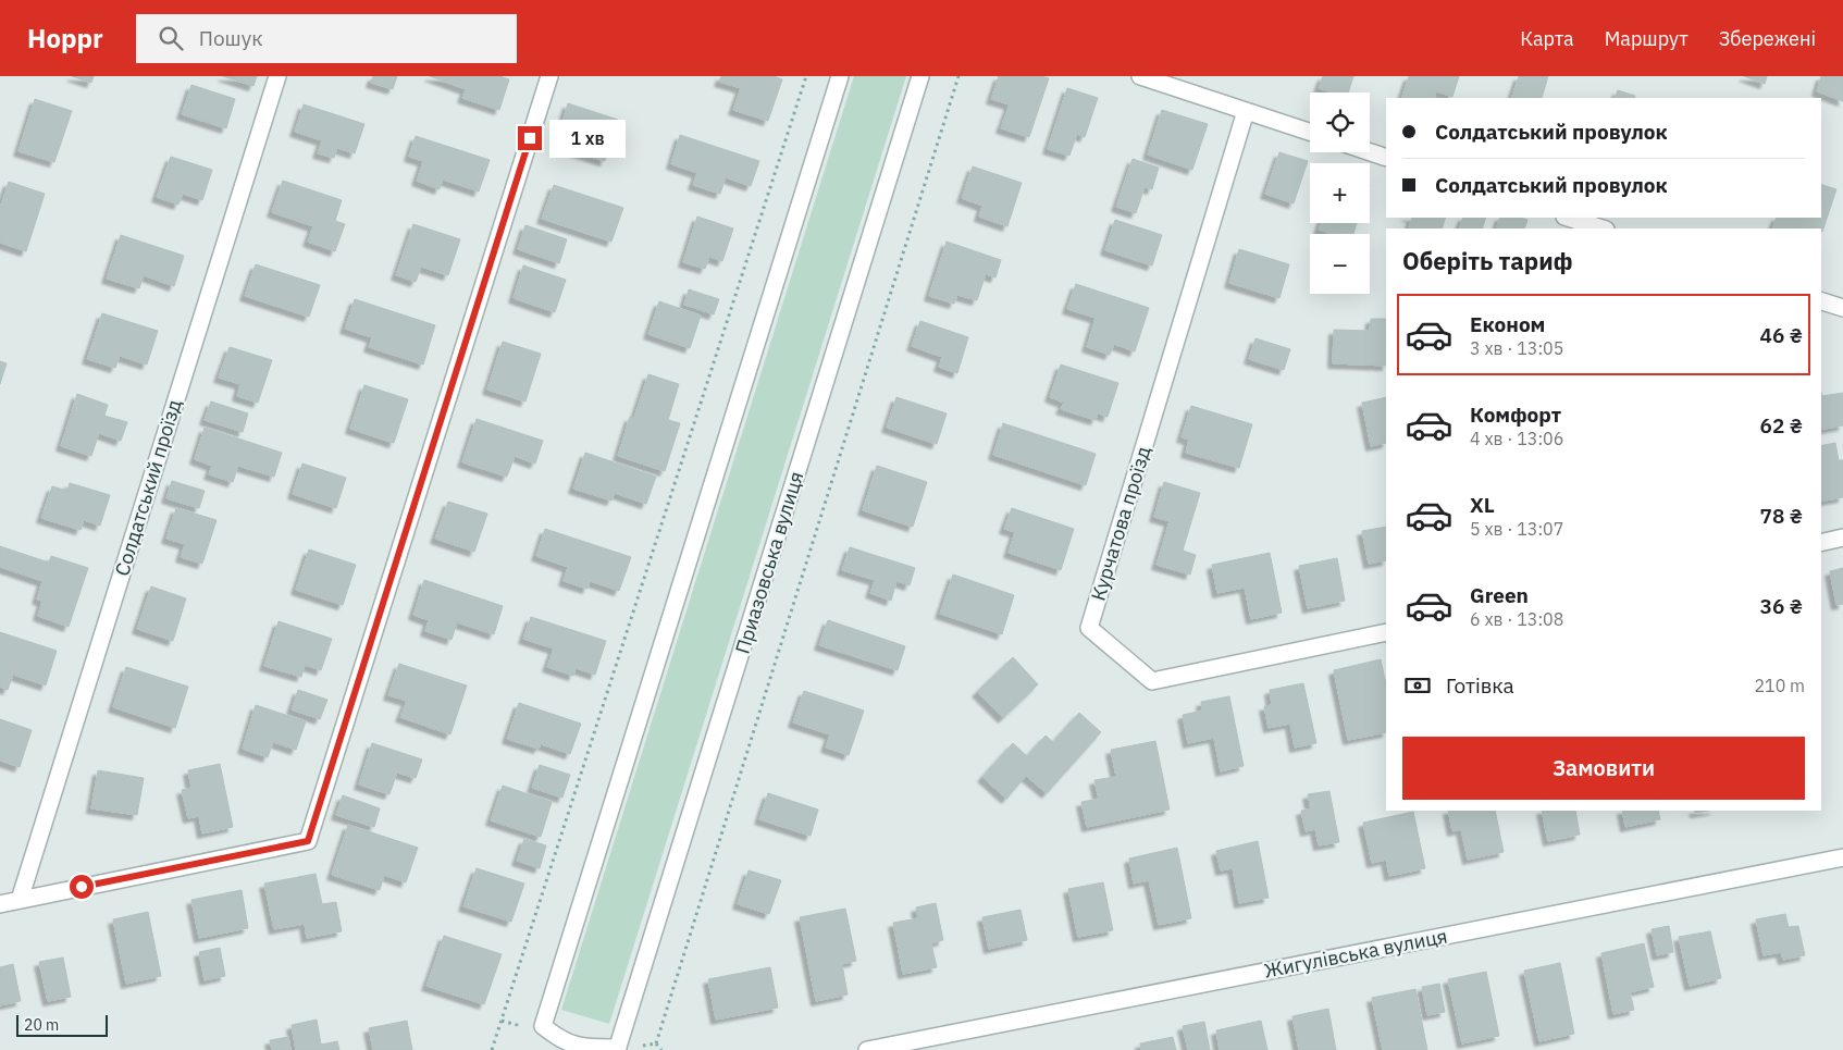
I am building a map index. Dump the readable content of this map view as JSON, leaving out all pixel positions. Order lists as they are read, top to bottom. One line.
{"streets":{"street":["Солдатський проїзд","Курчатова проїзд","Приазовська вулиця","Жигулівська вулиця"]},"scale_bar":"20 m","page":{"header":"Hoppr","search":"Пошук","nav":["Карта","Маршрут","Збережені"],"map_buttons":["+","−"],"banner":["Солдатський провулок","Солдатський провулок"],"bubble":"1 хв","heading":"Оберіть тариф","list":[{"name":"Економ","note":"3 хв · 13:05","value":"46 ₴"},{"name":"Комфорт","note":"4 хв · 13:06","value":"62 ₴"},{"name":"XL","note":"5 хв · 13:07","value":"78 ₴"},{"name":"Green","note":"6 хв · 13:08","value":"36 ₴"}],"pay":["Готівка","210 m"],"buttons":"Замовити","scale":"20 m"}}
